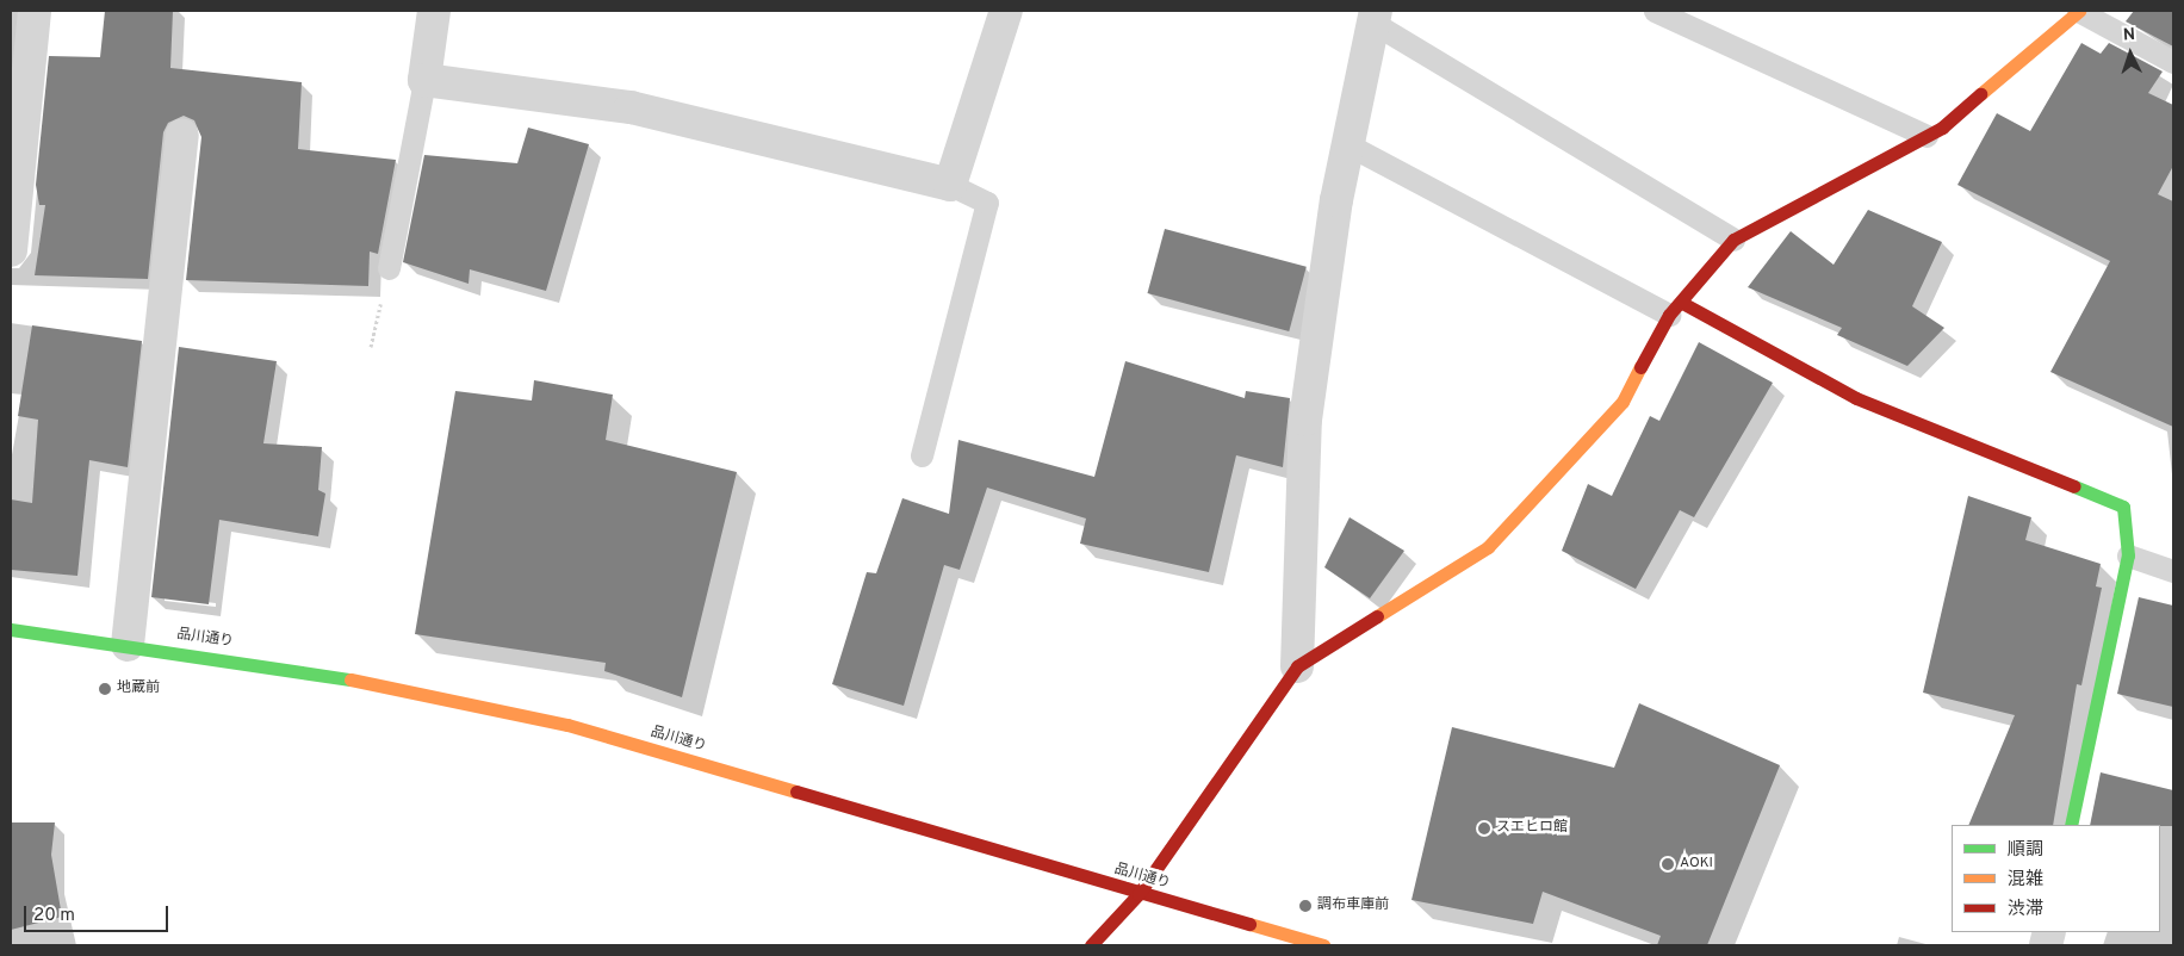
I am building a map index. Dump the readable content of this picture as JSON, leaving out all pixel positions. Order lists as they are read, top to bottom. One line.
{"streets":{"street":["品川通り"]},"places":["地蔵前","スエヒロ館","AOKI","調布車庫前"],"legend":["順調","混雑","渋滞"],"scale_bar":"20 m","north":"top"}
